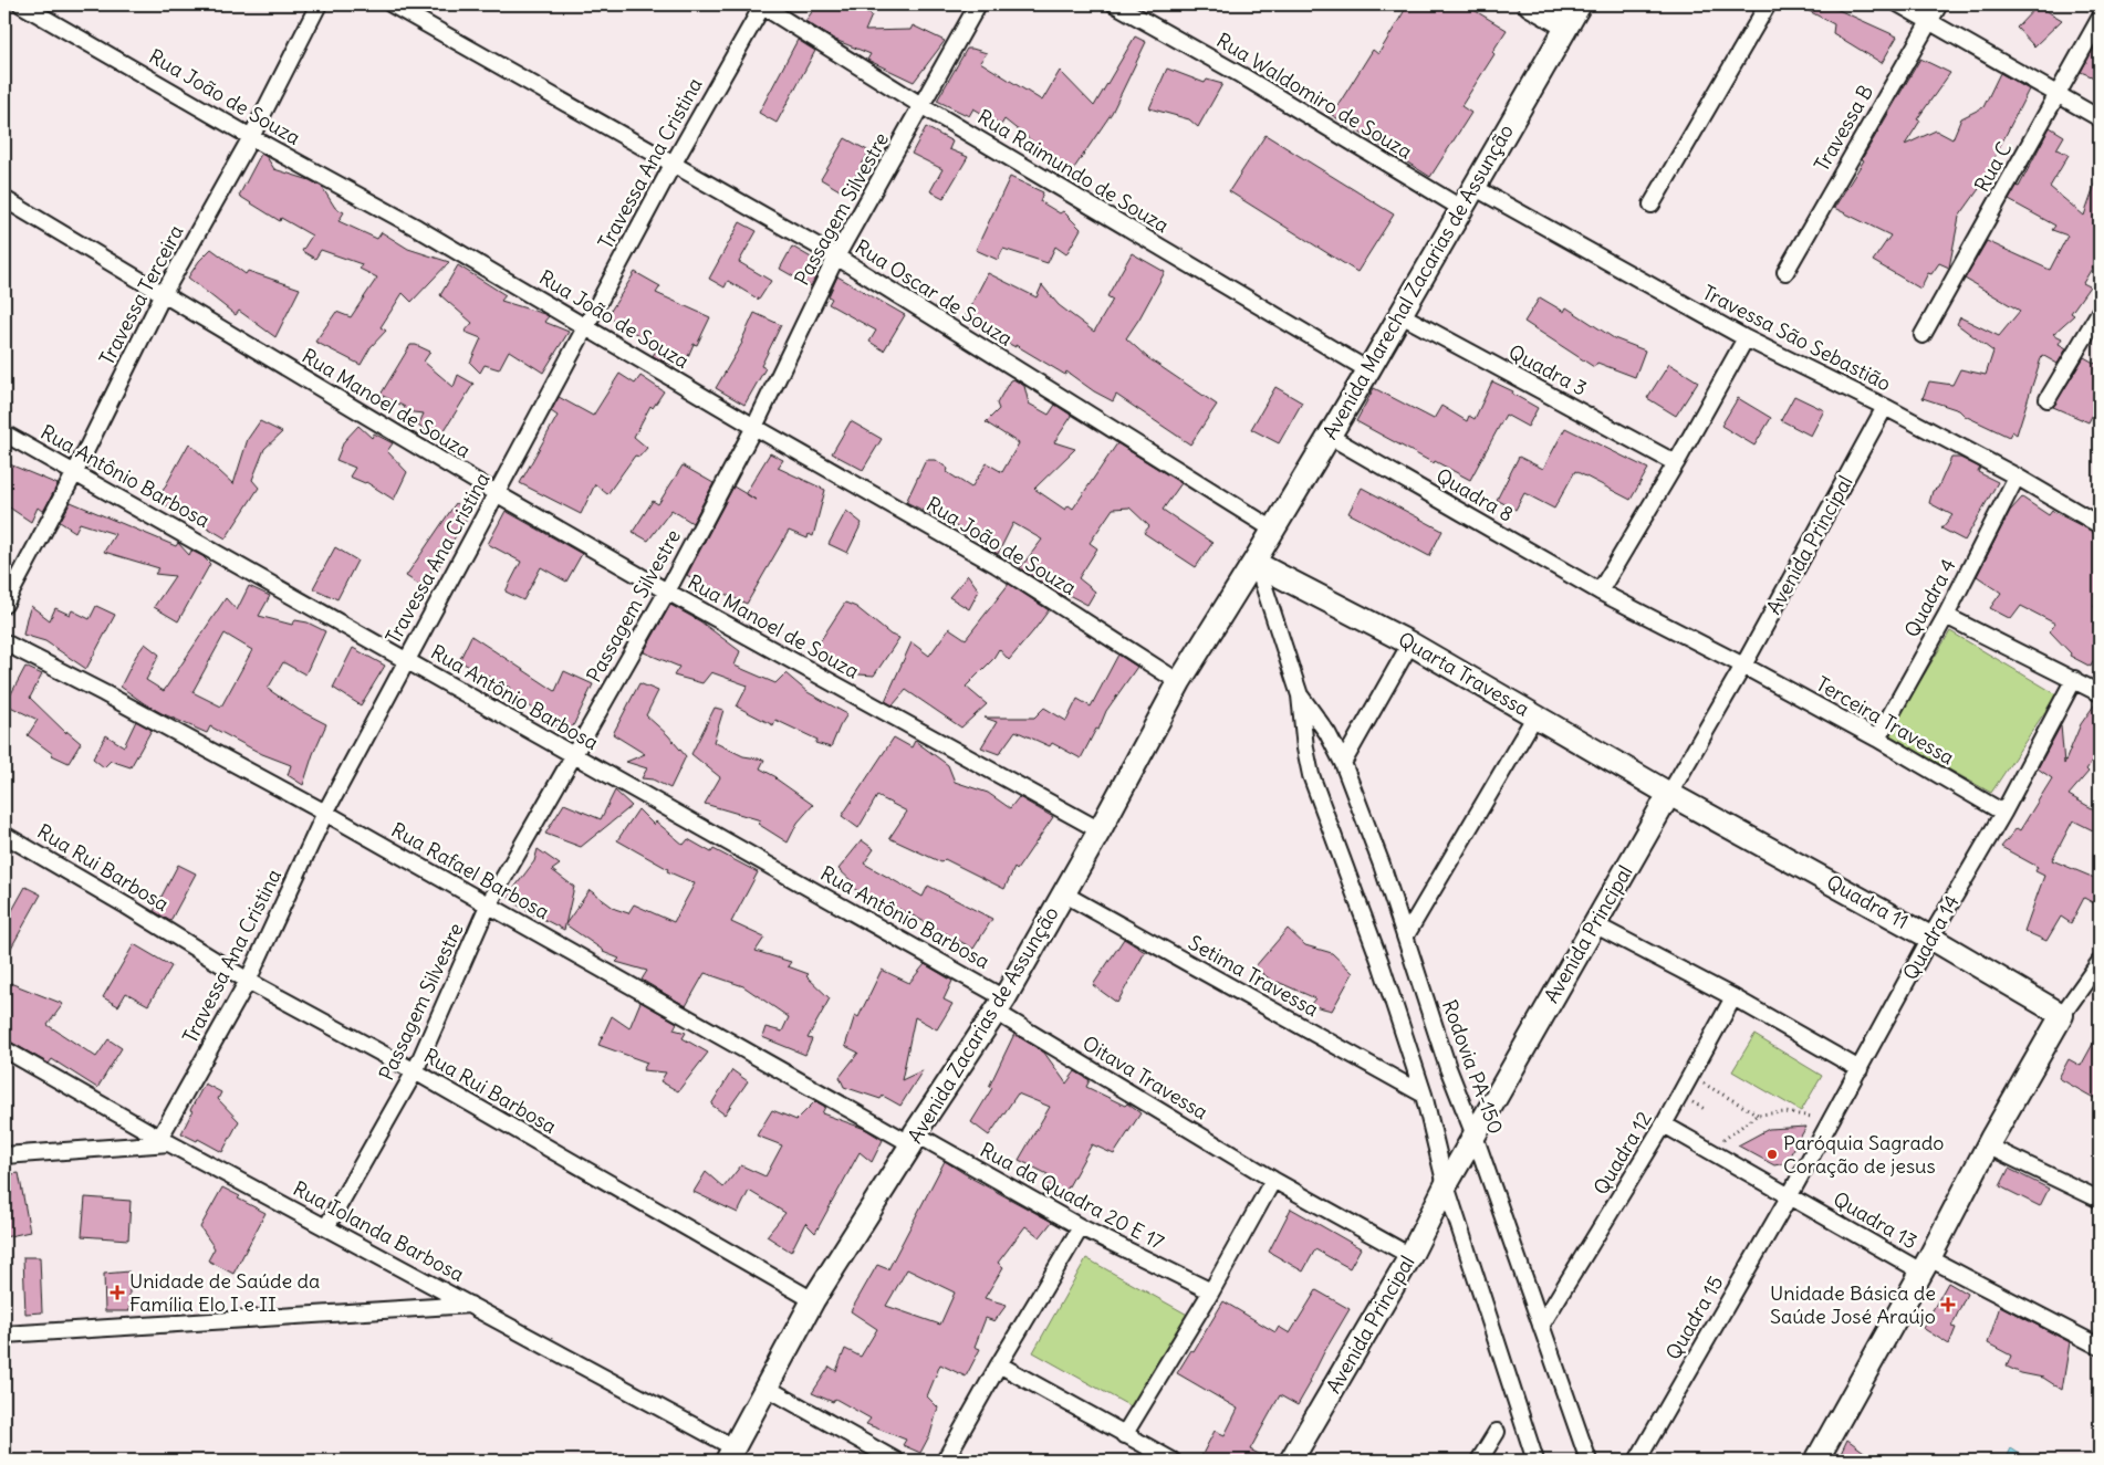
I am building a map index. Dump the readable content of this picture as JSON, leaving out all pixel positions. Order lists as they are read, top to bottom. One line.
{"streets":{"street":["Rua Waldomiro de Souza","Rua João de Souza","Travessa B","Travessa Ana Cristina","Rua C","Rua Raimundo de Souza","Passagem Silvestre","Avenida Marechal Zacarias de Assunção","Rua Oscar de Souza","Travessa Terceira","Travessa São Sebastião","Quadra 3","Rua Manoel de Souza","Rua Antônio Barbosa","Quadra 8","Avenida Principal","Quadra 4","Quarta Travessa","Terceira Travessa","Rua Rui Barbosa","Rua Rafael Barbosa","Quadra 11","Quadra 14","Setima Travessa","Avenida Zacarias de Assunção","Rodovia PA-150","Oitava Travessa","Quadra 12","Rua da Quadra 20 E 17","Quadra 13","Rua Iolanda Barbosa","Quadra 15"]},"crossings":[["Rua Waldomiro de Souza","Avenida Marechal Zacarias de Assunção"],["Rua João de Souza","Travessa Ana Cristina"],["Rua João de Souza","Passagem Silvestre"],["Rua João de Souza","Travessa Terceira"],["Rua João de Souza","Avenida Zacarias de Assunção"],["Travessa Ana Cristina","Rua Raimundo de Souza"],["Travessa Ana Cristina","Rua Oscar de Souza"],["Travessa Ana Cristina","Rua Manoel de Souza"],["Travessa Ana Cristina","Rua Antônio Barbosa"],["Travessa Ana Cristina","Rua Rui Barbosa"],["Travessa Ana Cristina","Rua Rafael Barbosa"],["Travessa Ana Cristina","Rua Iolanda Barbosa"],["Rua Raimundo de Souza","Passagem Silvestre"],["Rua Raimundo de Souza","Avenida Marechal Zacarias de Assunção"],["Passagem Silvestre","Rua Oscar de Souza"],["Passagem Silvestre","Rua Manoel de Souza"],["Passagem Silvestre","Rua Antônio Barbosa"],["Passagem Silvestre","Rua Rui Barbosa"],["Passagem Silvestre","Rua Rafael Barbosa"],["Passagem Silvestre","Rua Iolanda Barbosa"],["Avenida Marechal Zacarias de Assunção","Rua Oscar de Souza"],["Avenida Marechal Zacarias de Assunção","Travessa São Sebastião"],["Avenida Marechal Zacarias de Assunção","Quadra 3"],["Avenida Marechal Zacarias de Assunção","Quadra 8"],["Avenida Marechal Zacarias de Assunção","Quarta Travessa"],["Avenida Marechal Zacarias de Assunção","Avenida Zacarias de Assunção"],["Avenida Marechal Zacarias de Assunção","Rodovia PA-150"],["Travessa Terceira","Rua Manoel de Souza"],["Travessa Terceira","Rua Antônio Barbosa"],["Travessa São Sebastião","Avenida Principal"],["Travessa São Sebastião","Quadra 4"],["Rua Manoel de Souza","Avenida Zacarias de Assunção"],["Rua Antônio Barbosa","Avenida Zacarias de Assunção"],["Rua Antônio Barbosa","Oitava Travessa"],["Avenida Principal","Quarta Travessa"],["Avenida Principal","Terceira Travessa"],["Avenida Principal","Quadra 11"],["Avenida Principal","Rodovia PA-150"],["Avenida Principal","Oitava Travessa"],["Quadra 4","Terceira Travessa"],["Quarta Travessa","Quadra 11"],["Quarta Travessa","Avenida Zacarias de Assunção"],["Quarta Travessa","Rodovia PA-150"],["Terceira Travessa","Quadra 14"],["Rua Rui Barbosa","Avenida Zacarias de Assunção"],["Rua Rafael Barbosa","Avenida Zacarias de Assunção"],["Rua Rafael Barbosa","Rua da Quadra 20 E 17"],["Quadra 11","Quadra 14"],["Quadra 14","Quadra 13"],["Quadra 14","Quadra 15"],["Setima Travessa","Avenida Zacarias de Assunção"],["Setima Travessa","Rodovia PA-150"],["Avenida Zacarias de Assunção","Rodovia PA-150"],["Avenida Zacarias de Assunção","Oitava Travessa"],["Avenida Zacarias de Assunção","Rua da Quadra 20 E 17"],["Avenida Zacarias de Assunção","Rua Iolanda Barbosa"],["Rodovia PA-150","Quadra 12"],["Quadra 12","Quadra 13"],["Quadra 13","Quadra 15"]],"places":{"other":["Paróquia Sagrado Coração de jesus"],"health":["Unidade de Saúde da Família Elo I e II","Unidade Básica de Saúde José Araújo"]}}
